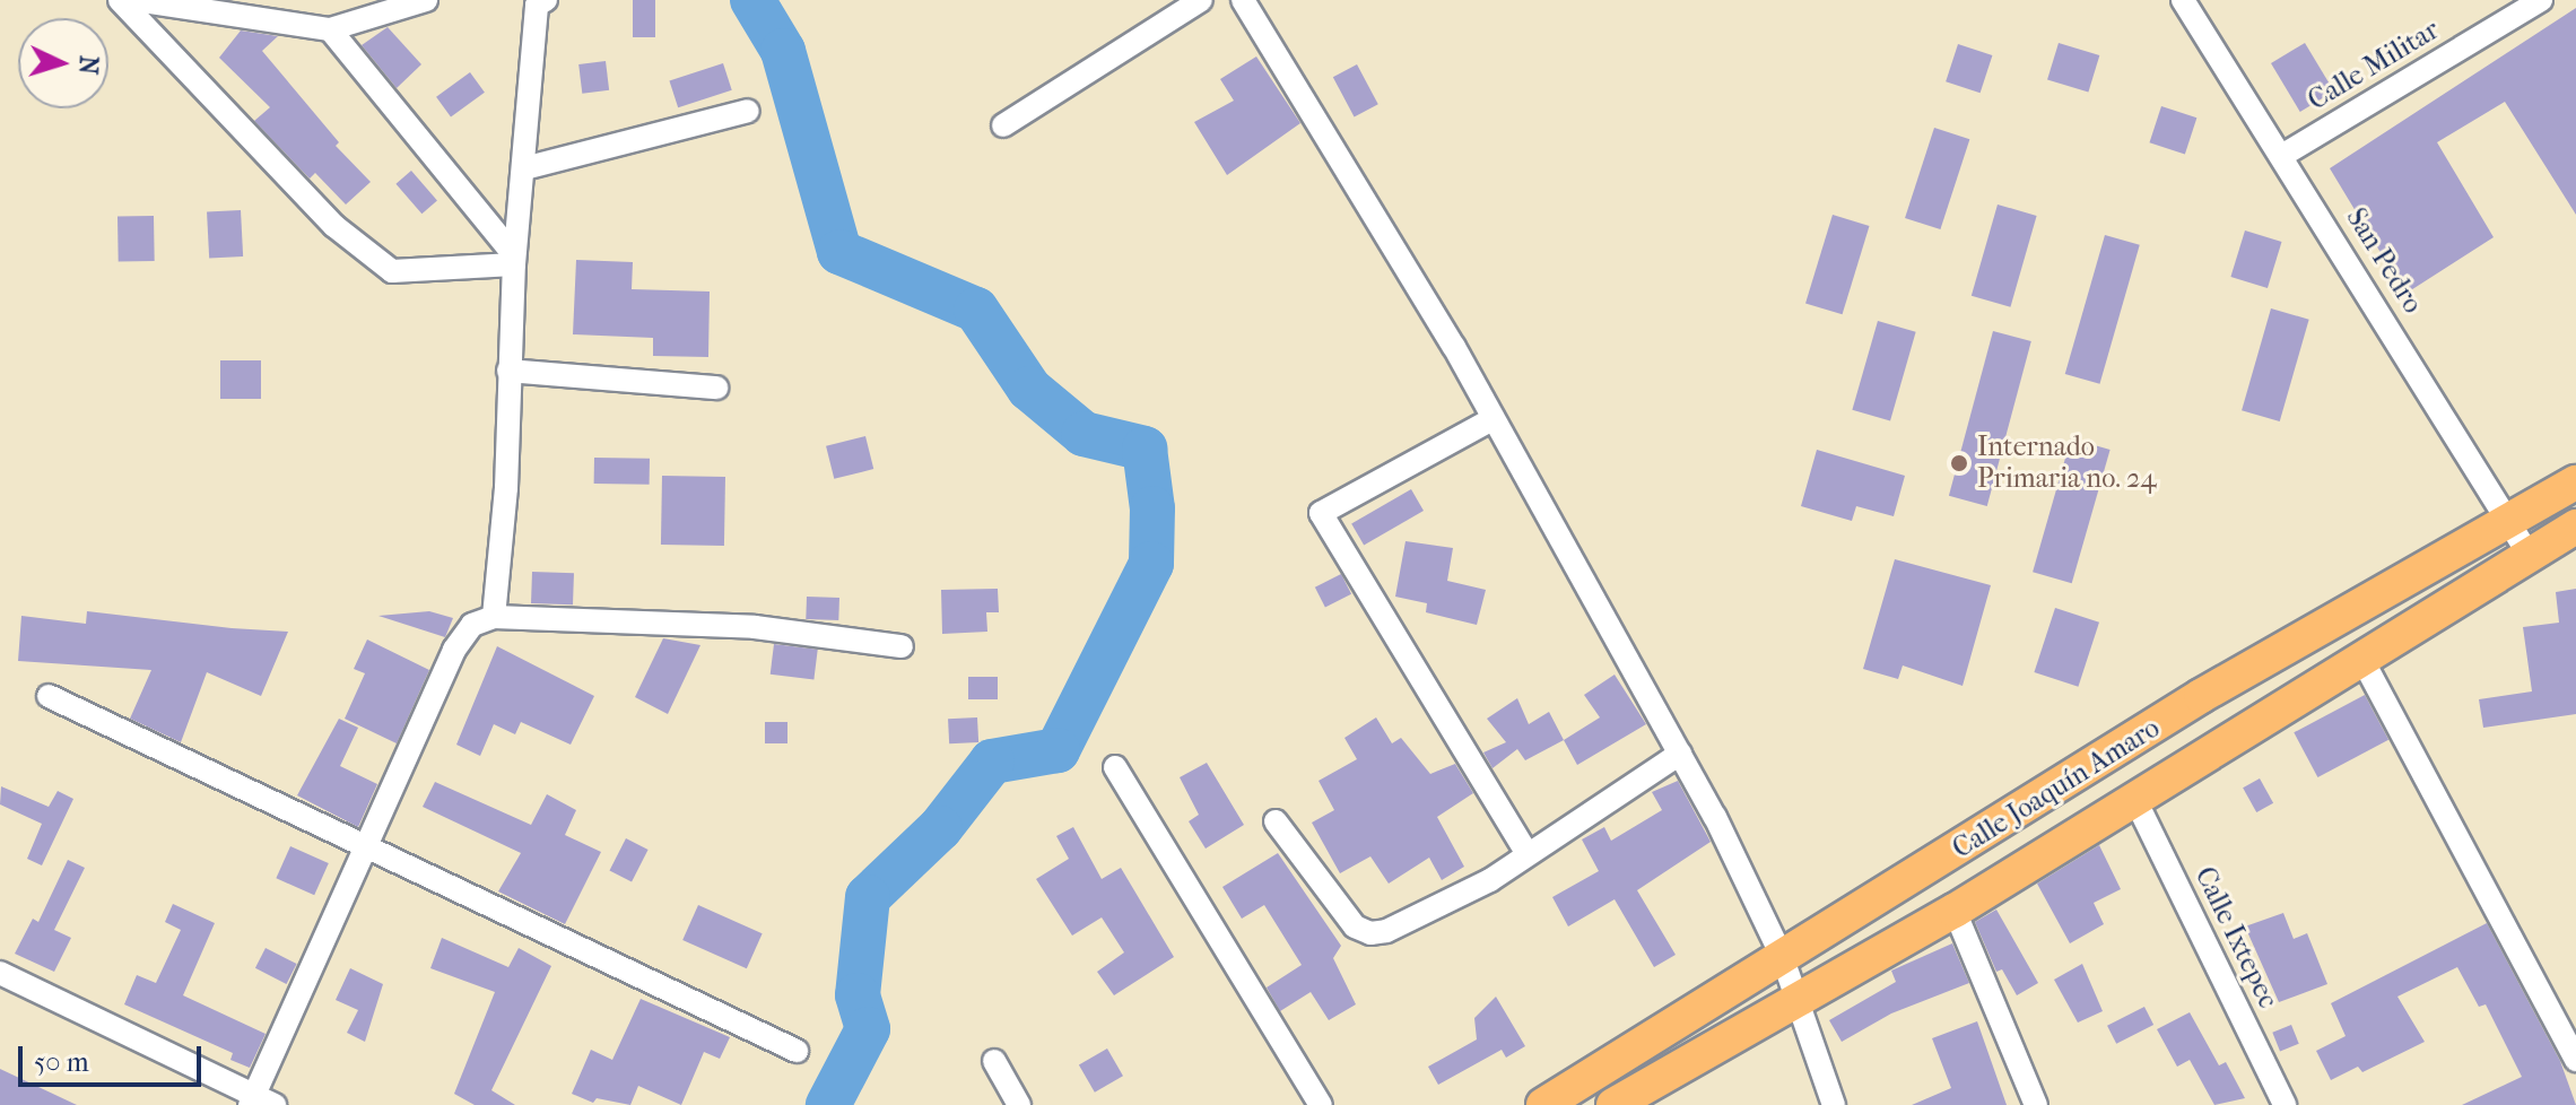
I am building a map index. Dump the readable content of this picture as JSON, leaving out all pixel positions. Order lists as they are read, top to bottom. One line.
{"streets":{"main road":["Calle Joaquín Amaro"],"street":["Calle Militar","San Pedro","Calle Ixtepec"]},"crossings":[["Calle Militar","San Pedro"],["San Pedro","Calle Joaquín Amaro"],["Calle Joaquín Amaro","Calle Ixtepec"]],"places":["Internado Primaria no. 24"],"scale_bar":"50 m","north":"right"}
